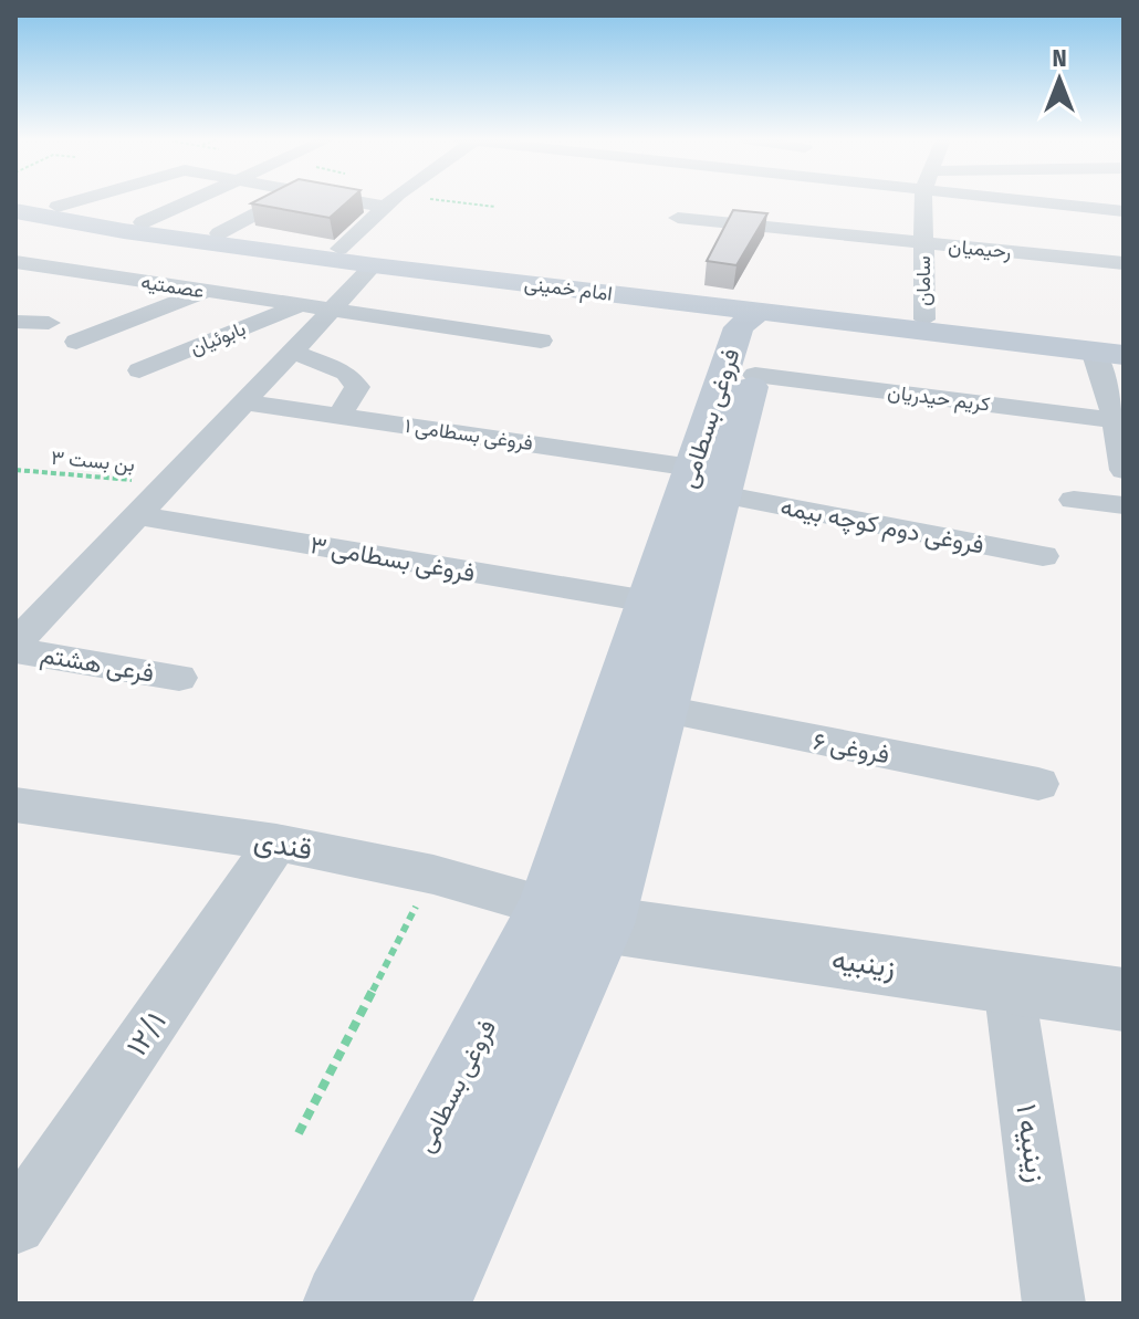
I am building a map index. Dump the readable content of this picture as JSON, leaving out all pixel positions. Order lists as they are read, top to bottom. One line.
{"streets":{"main road":["امام خمینی","فروغی بسطامی"],"street":["رحیمیان","سامان","عصمتیه","بابوئیان","کریم حیدریان","فروغی بسطامی ۱","فروغی دوم کوچه بیمه","فروغی بسطامی ۳","فرعی هشتم","فروغی ۶","قندی","زینبیه","۱۲/۱","زینبیه ۱"],"path":["بن بست ۳"]},"crossings":[["رحیمیان","سامان"],["سامان","امام خمینی"],["عصمتیه","بابوئیان"],["امام خمینی","فروغی بسطامی"],["کریم حیدریان","فروغی بسطامی"],["فروغی بسطامی","فروغی بسطامی ۱"],["فروغی بسطامی","فروغی دوم کوچه بیمه"],["فروغی بسطامی","فروغی بسطامی ۳"],["فروغی بسطامی","فروغی ۶"],["فروغی بسطامی","قندی"],["فروغی بسطامی","زینبیه"],["فروغی بسطامی ۱","فروغی دوم کوچه بیمه"],["قندی","زینبیه"],["قندی","۱۲/۱"],["زینبیه","زینبیه ۱"]],"north":"top"}
